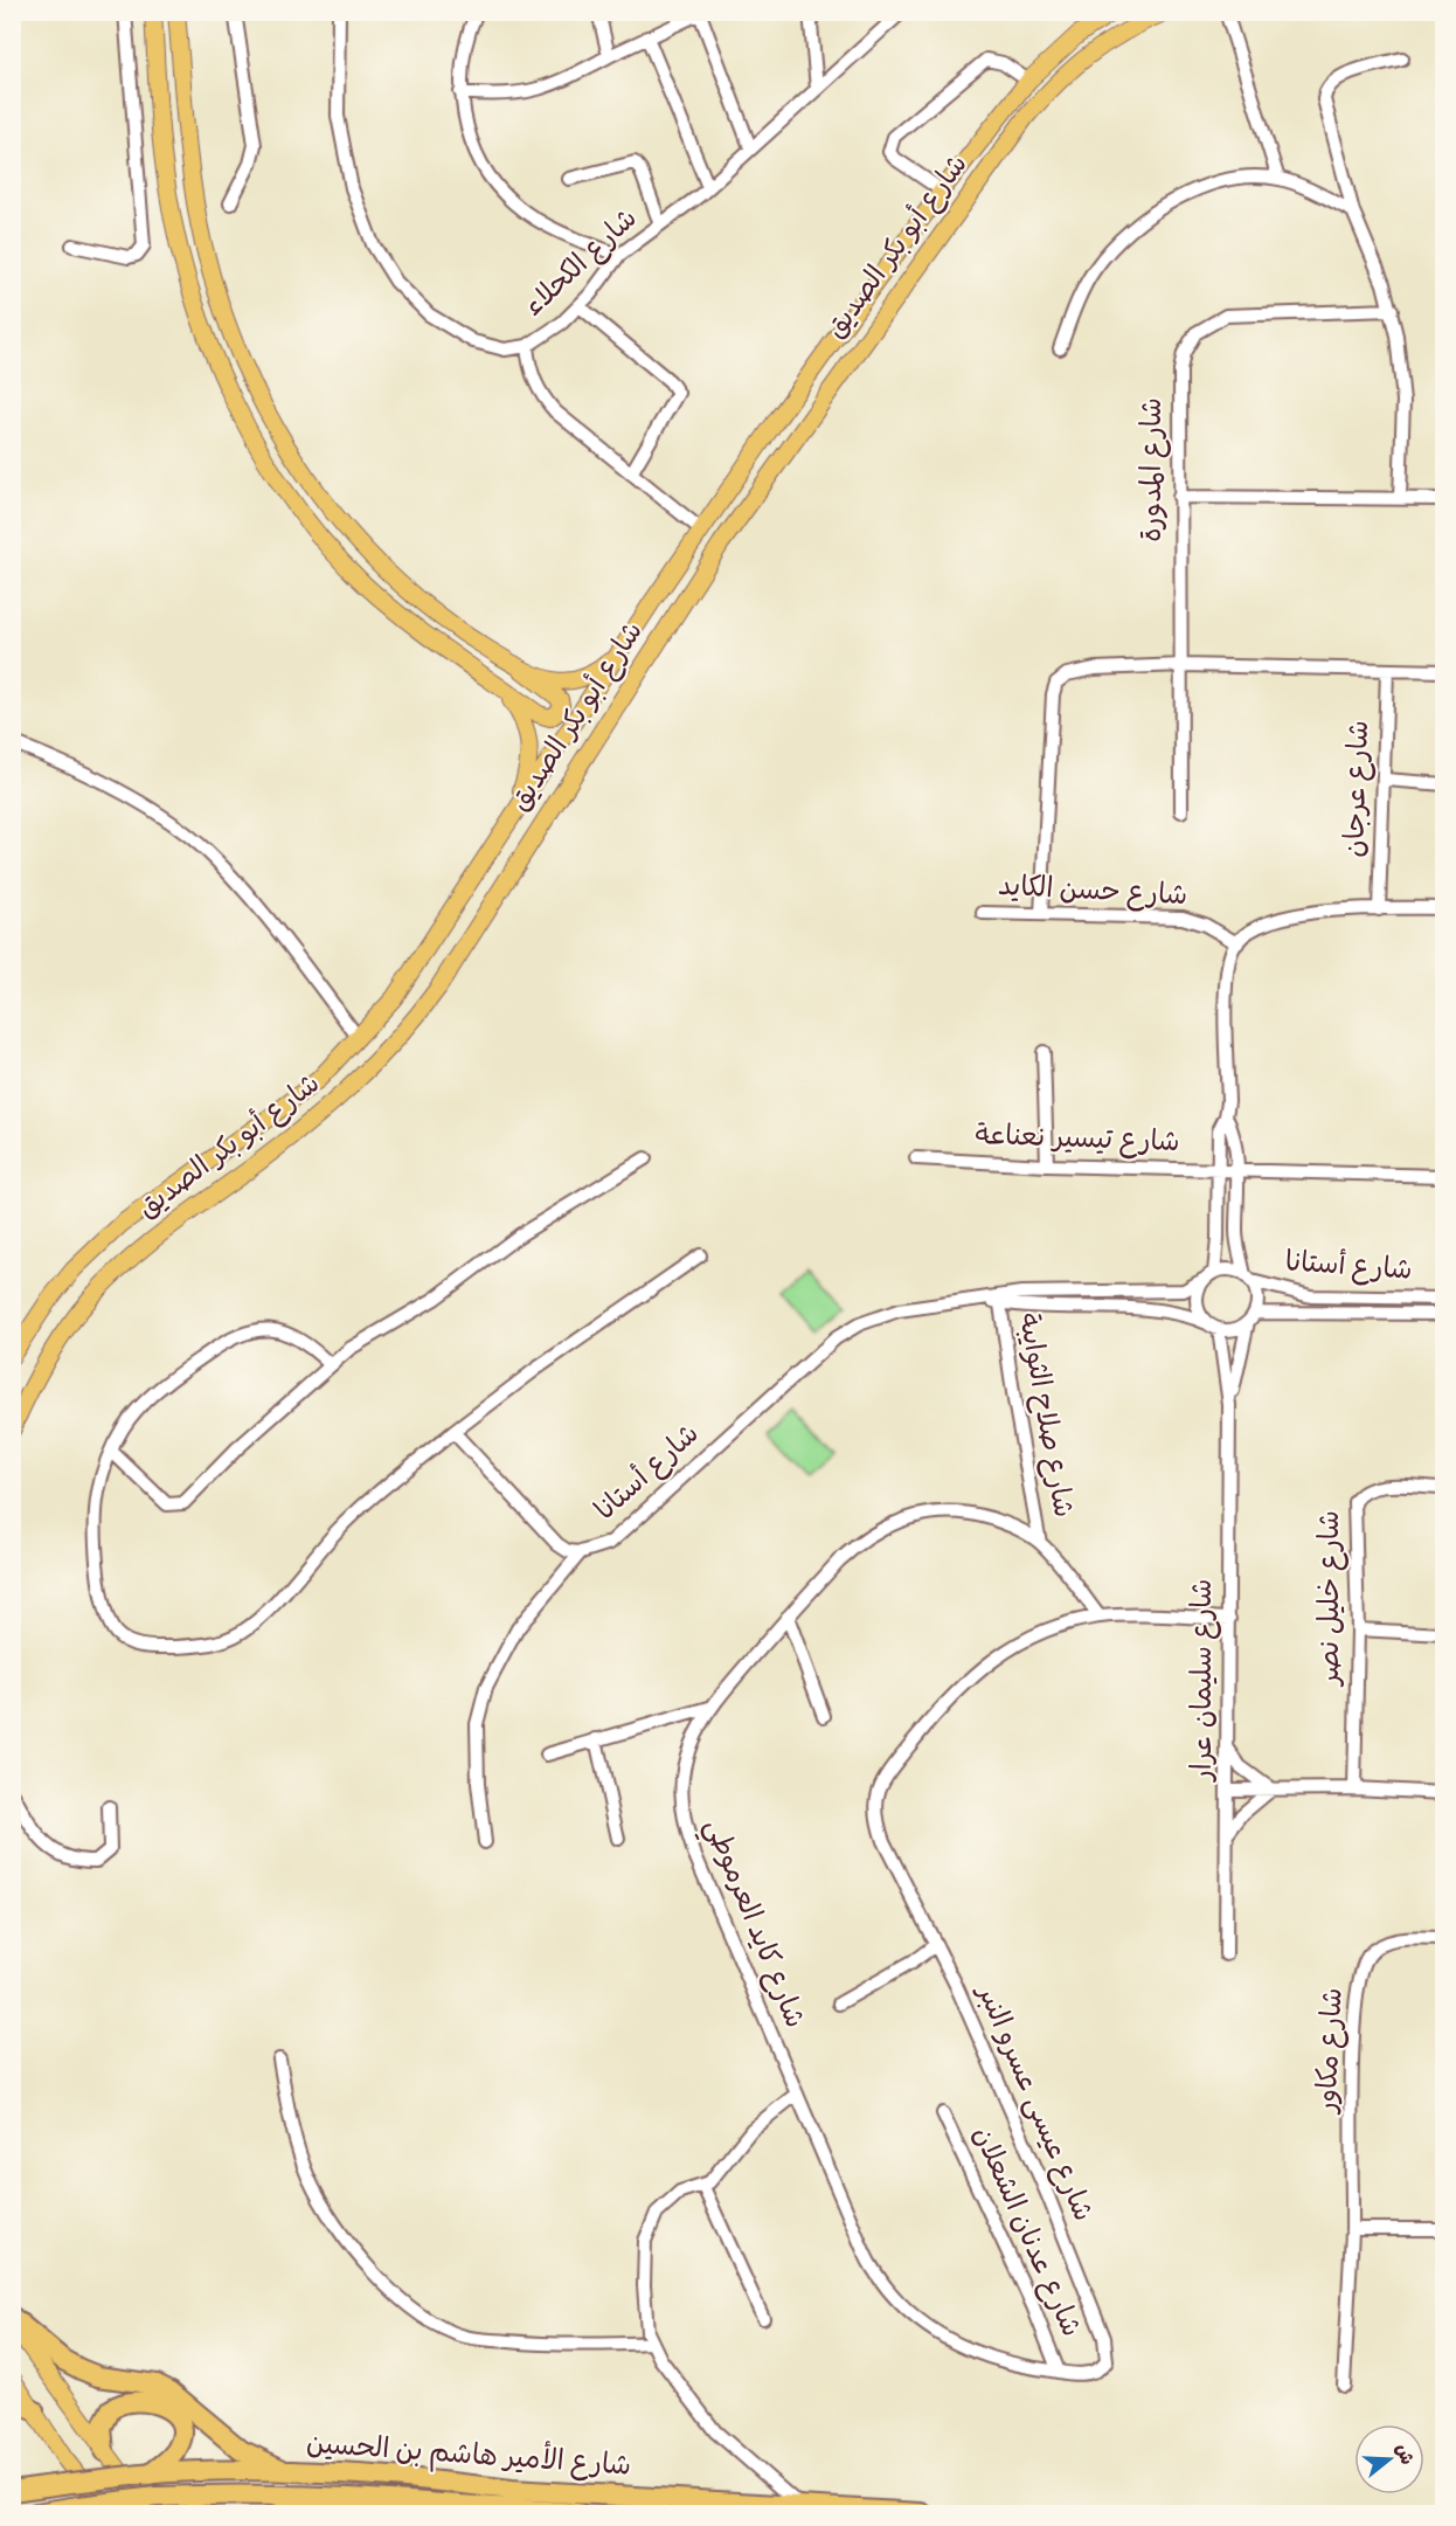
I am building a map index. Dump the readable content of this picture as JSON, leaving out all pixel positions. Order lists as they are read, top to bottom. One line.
{"streets":{"highway":["شارع الأمير هاشم بن الحسين"],"main road":["شارع أبو بكر الصديق"],"street":["شارع الكحلاء","شارع المدورة","شارع عرجان","شارع حسن الكايد","شارع تيسير نعناعة","شارع أستانا","شارع صلاح الثوايبة","شارع خليل نصر","شارع سليمان عرار","شارع كايد العرموطي","شارع مكاور","شارع عيسى عسرو النبر","شارع عدنان الشعلان"]},"crossings":[["شارع أستانا","شارع صلاح الثوايبة"],["شارع أستانا","شارع سليمان عرار"],["شارع صلاح الثوايبة","شارع كايد العرموطي"],["شارع كايد العرموطي","شارع عيسى عسرو النبر"],["شارع كايد العرموطي","شارع عدنان الشعلان"],["شارع عيسى عسرو النبر","شارع عدنان الشعلان"]],"north":"right"}
